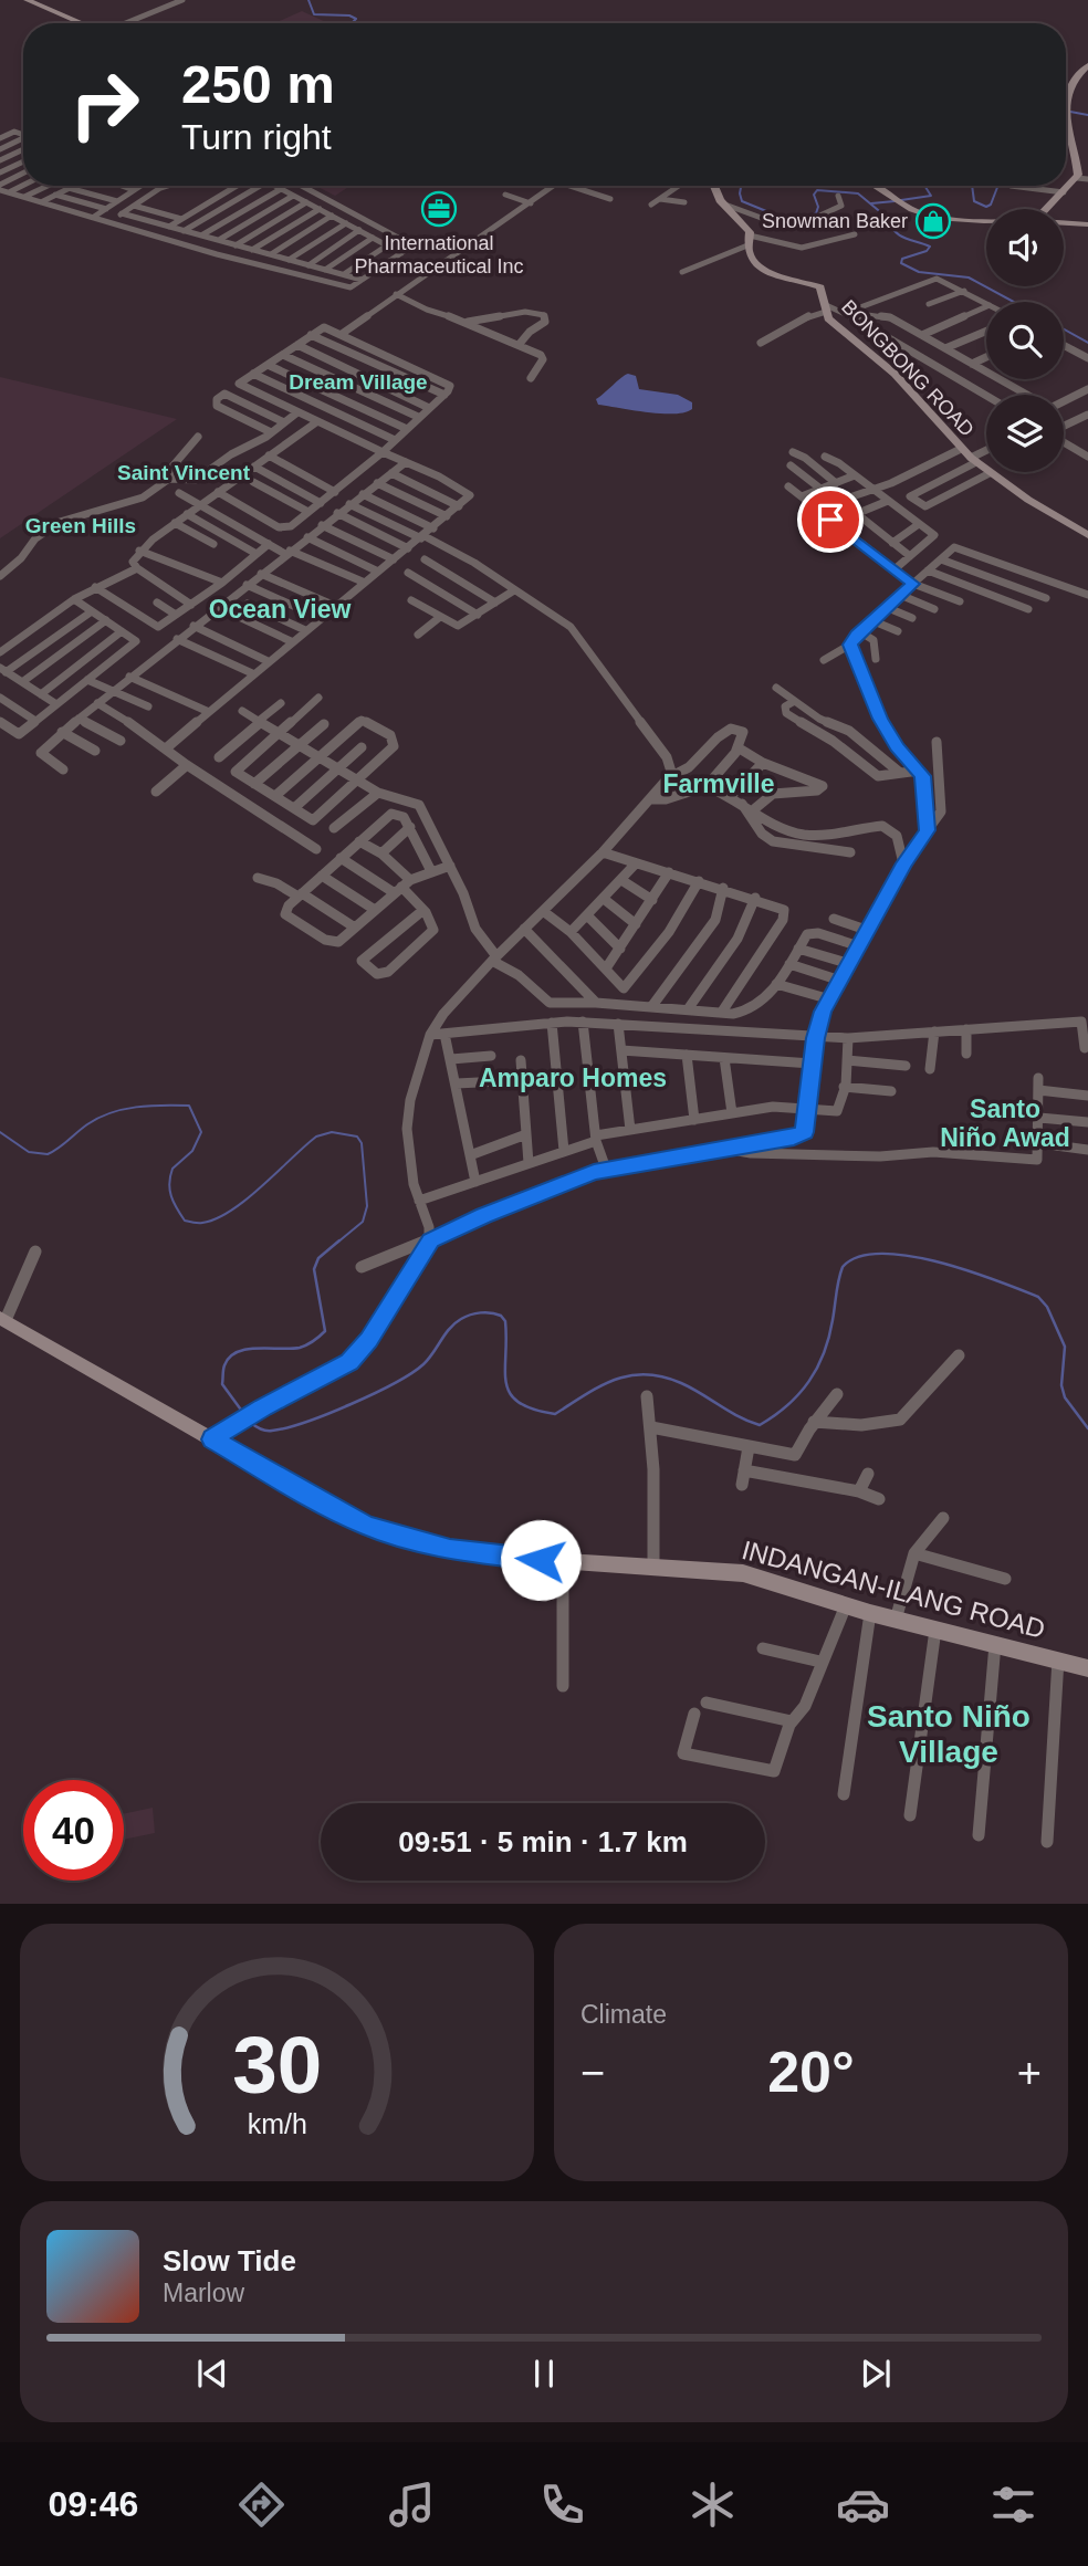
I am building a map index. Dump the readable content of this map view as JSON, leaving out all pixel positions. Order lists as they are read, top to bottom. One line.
{"streets":{"street":["BONGBONG ROAD","INDANGAN-ILANG ROAD"]},"districts":["Dream Village","Saint Vincent","Green Hills","Ocean View","Farmville","Amparo Homes","Santo Niño Awad","Santo Niño Village"],"places":{"office":["International Pharmaceutical Inc"],"shop":["Snowman Baker"]},"page":{"turn":["250 m","Turn right"],"limit":"40","trip":"09:51 · 5 min · 1.7 km","tile":"Climate","heat":["−","20°","+"],"song":["Slow Tide","Marlow"],"tabs":"09:46","gauge":["30","km/h"]}}
